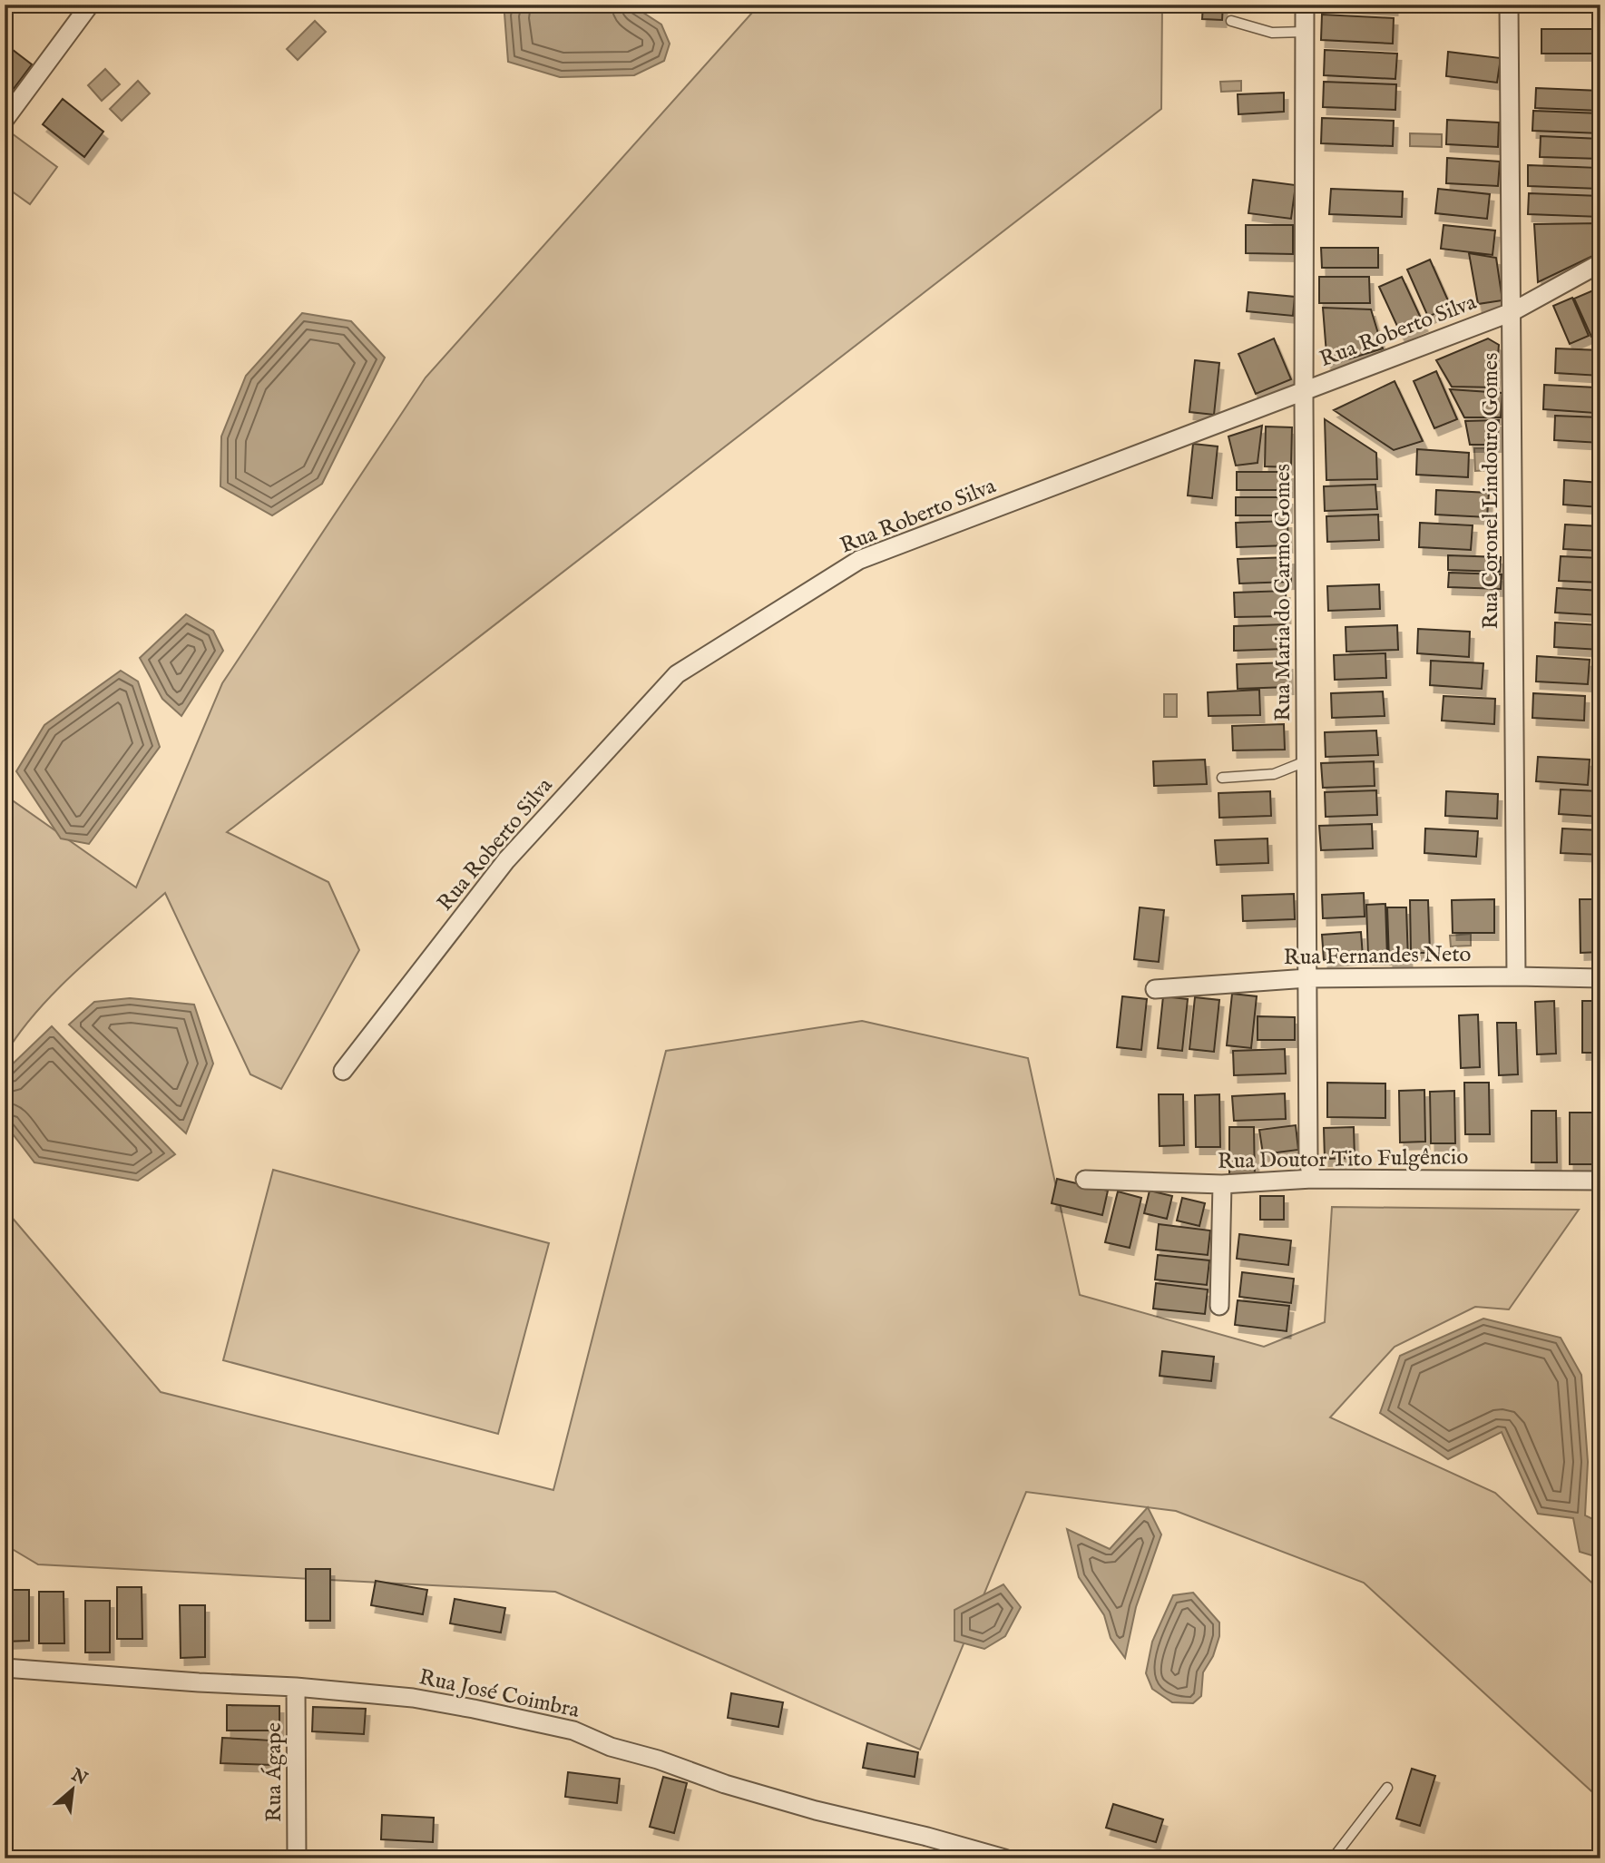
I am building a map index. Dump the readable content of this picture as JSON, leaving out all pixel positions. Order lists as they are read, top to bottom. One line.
{"streets":{"street":["Rua Roberto Silva","Rua Coronel Lindouro Gomes","Rua Maria do Carmo Gomes","Rua Fernandes Neto","Rua Doutor Tito Fulgêncio","Rua José Coimbra","Rua Ágape"]},"crossings":[["Rua Roberto Silva","Rua Coronel Lindouro Gomes"],["Rua Roberto Silva","Rua Maria do Carmo Gomes"],["Rua Coronel Lindouro Gomes","Rua Fernandes Neto"],["Rua Maria do Carmo Gomes","Rua Fernandes Neto"],["Rua Maria do Carmo Gomes","Rua Doutor Tito Fulgêncio"],["Rua José Coimbra","Rua Ágape"]],"north":"top right"}
